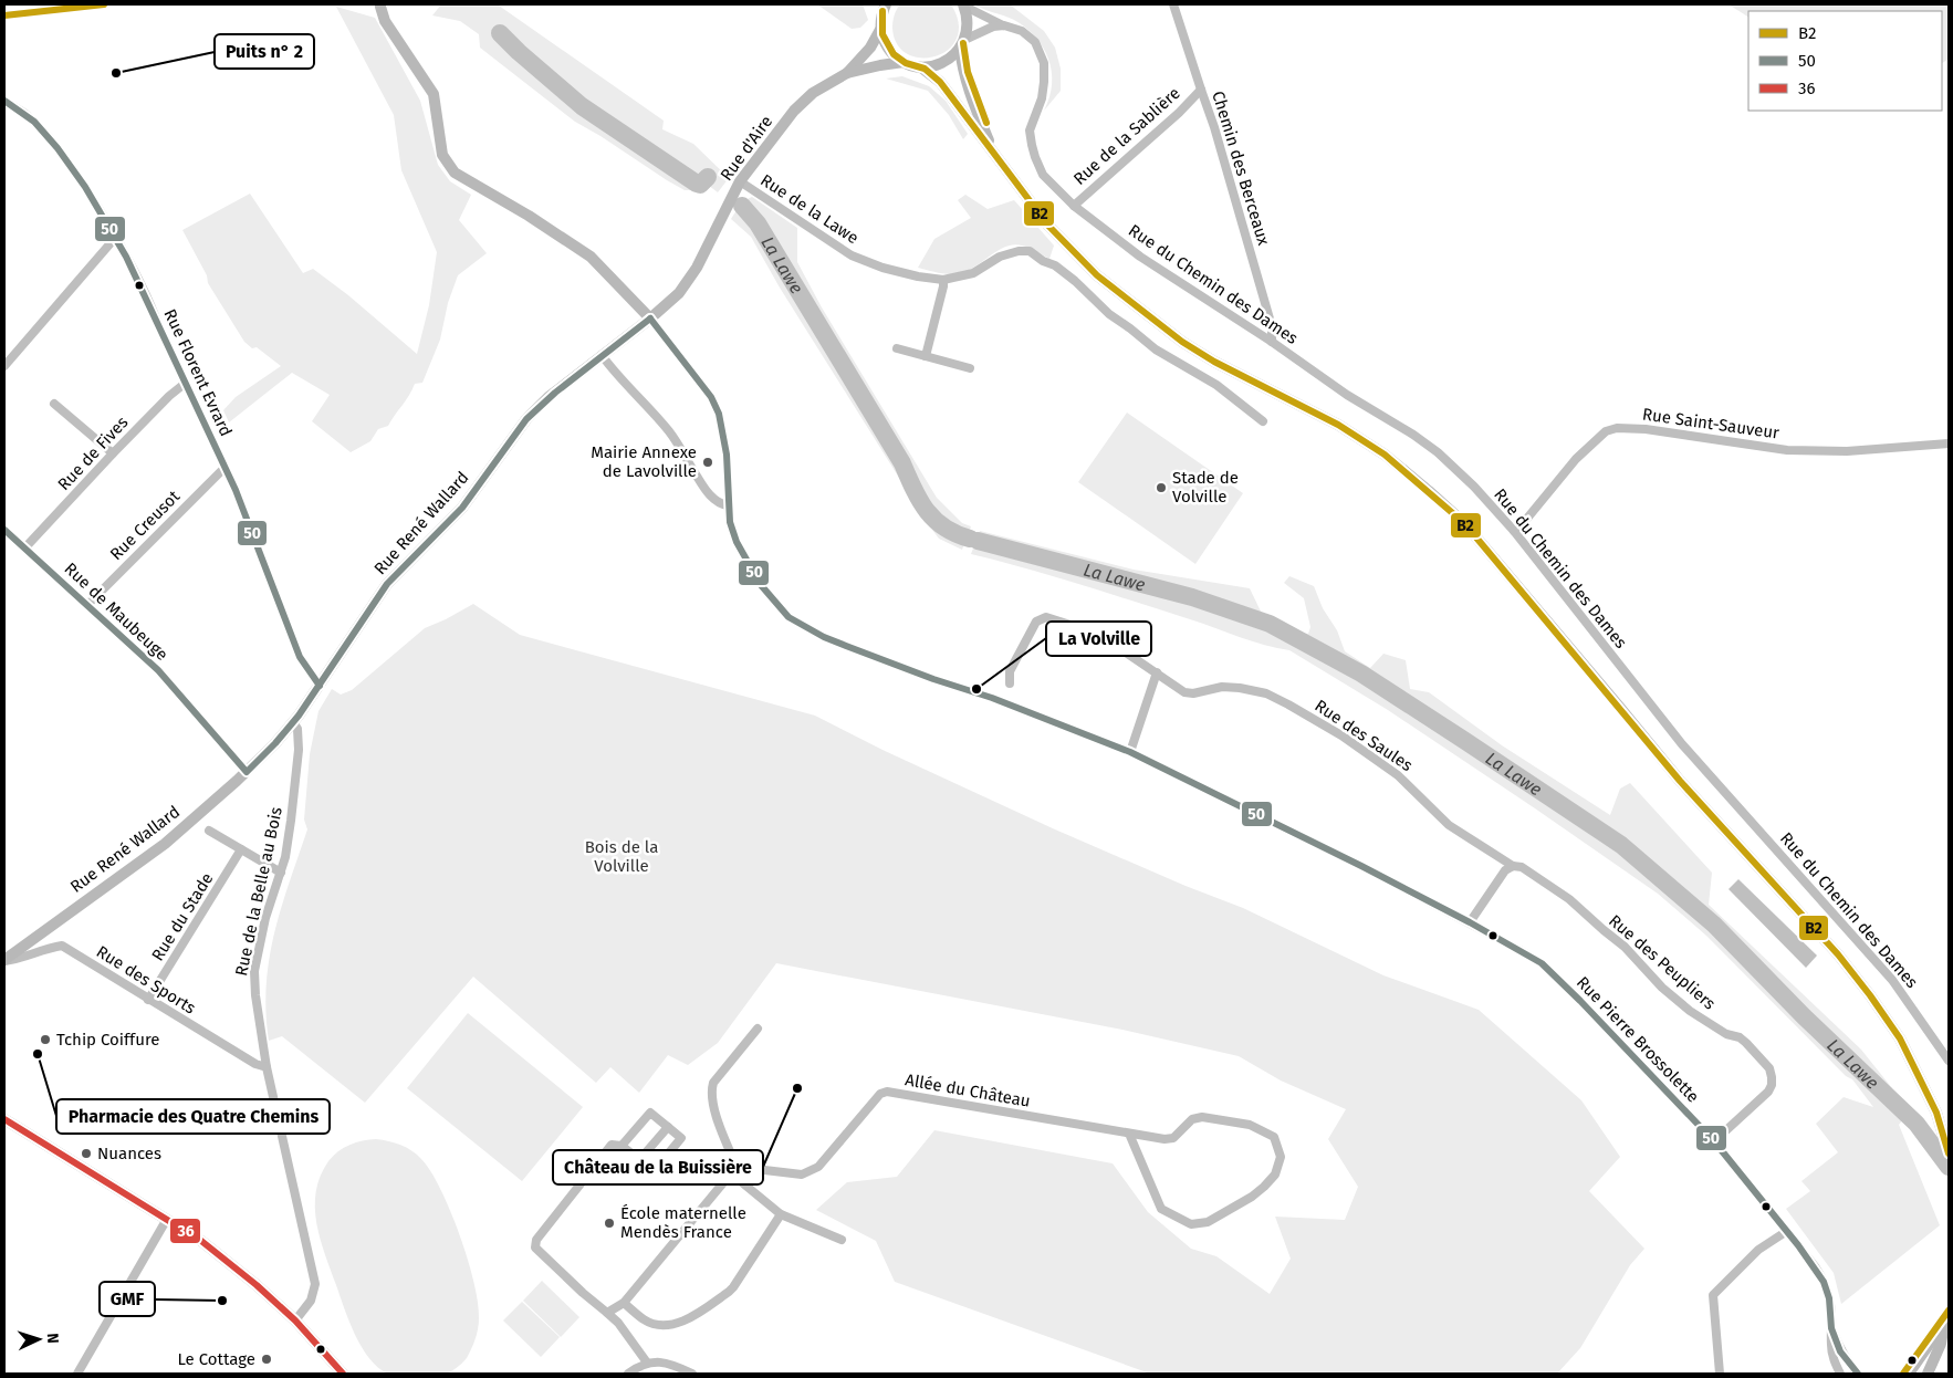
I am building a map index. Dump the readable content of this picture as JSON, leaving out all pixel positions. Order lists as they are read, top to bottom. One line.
{"streets":{"main road":["Rue d'Aire","Rue René Wallard"],"street":["Rue de la Sablière","Chemin des Berceaux","Rue de la Lawe","Rue du Chemin des Dames","Rue Florent Evrard","Rue Saint-Sauveur","Rue de Fives","Rue Creusot","Rue de Maubeuge","Rue des Saules","Rue de la Belle au Bois","Rue du Stade","Rue des Peupliers","Rue des Sports","Rue Pierre Brossolette","Allée du Château"]},"crossings":[["Rue de la Sablière","Chemin des Berceaux"],["Rue de la Sablière","Rue du Chemin des Dames"],["Rue d'Aire","Rue de la Lawe"],["Rue d'Aire","Rue René Wallard"],["Chemin des Berceaux","Rue du Chemin des Dames"],["Rue du Chemin des Dames","Rue Saint-Sauveur"],["Rue Florent Evrard","Rue de Fives"],["Rue Florent Evrard","Rue René Wallard"],["Rue Florent Evrard","Rue Creusot"],["Rue de Fives","Rue de Maubeuge"],["Rue René Wallard","Rue de Maubeuge"],["Rue René Wallard","Rue de la Belle au Bois"],["Rue René Wallard","Rue des Sports"],["Rue René Wallard","Rue Pierre Brossolette"],["Rue Creusot","Rue de Maubeuge"],["Rue des Saules","Rue des Peupliers"],["Rue de la Belle au Bois","Rue des Sports"],["Rue du Stade","Rue des Sports"],["Rue des Peupliers","Rue Pierre Brossolette"]],"water":["La Lawe"],"parks":["Bois de la Volville"],"places":["Puits n° 2","Mairie Annexe de Lavolville","Stade de Volville","La Volville","Tchip Coiffure","Pharmacie des Quatre Chemins","Château de la Buissière","Nuances","École maternelle Mendès France","GMF","Le Cottage"],"lines":["transit line B2","transit line 50","transit line 36"],"legend":["B2","50","36"],"north":"right"}
